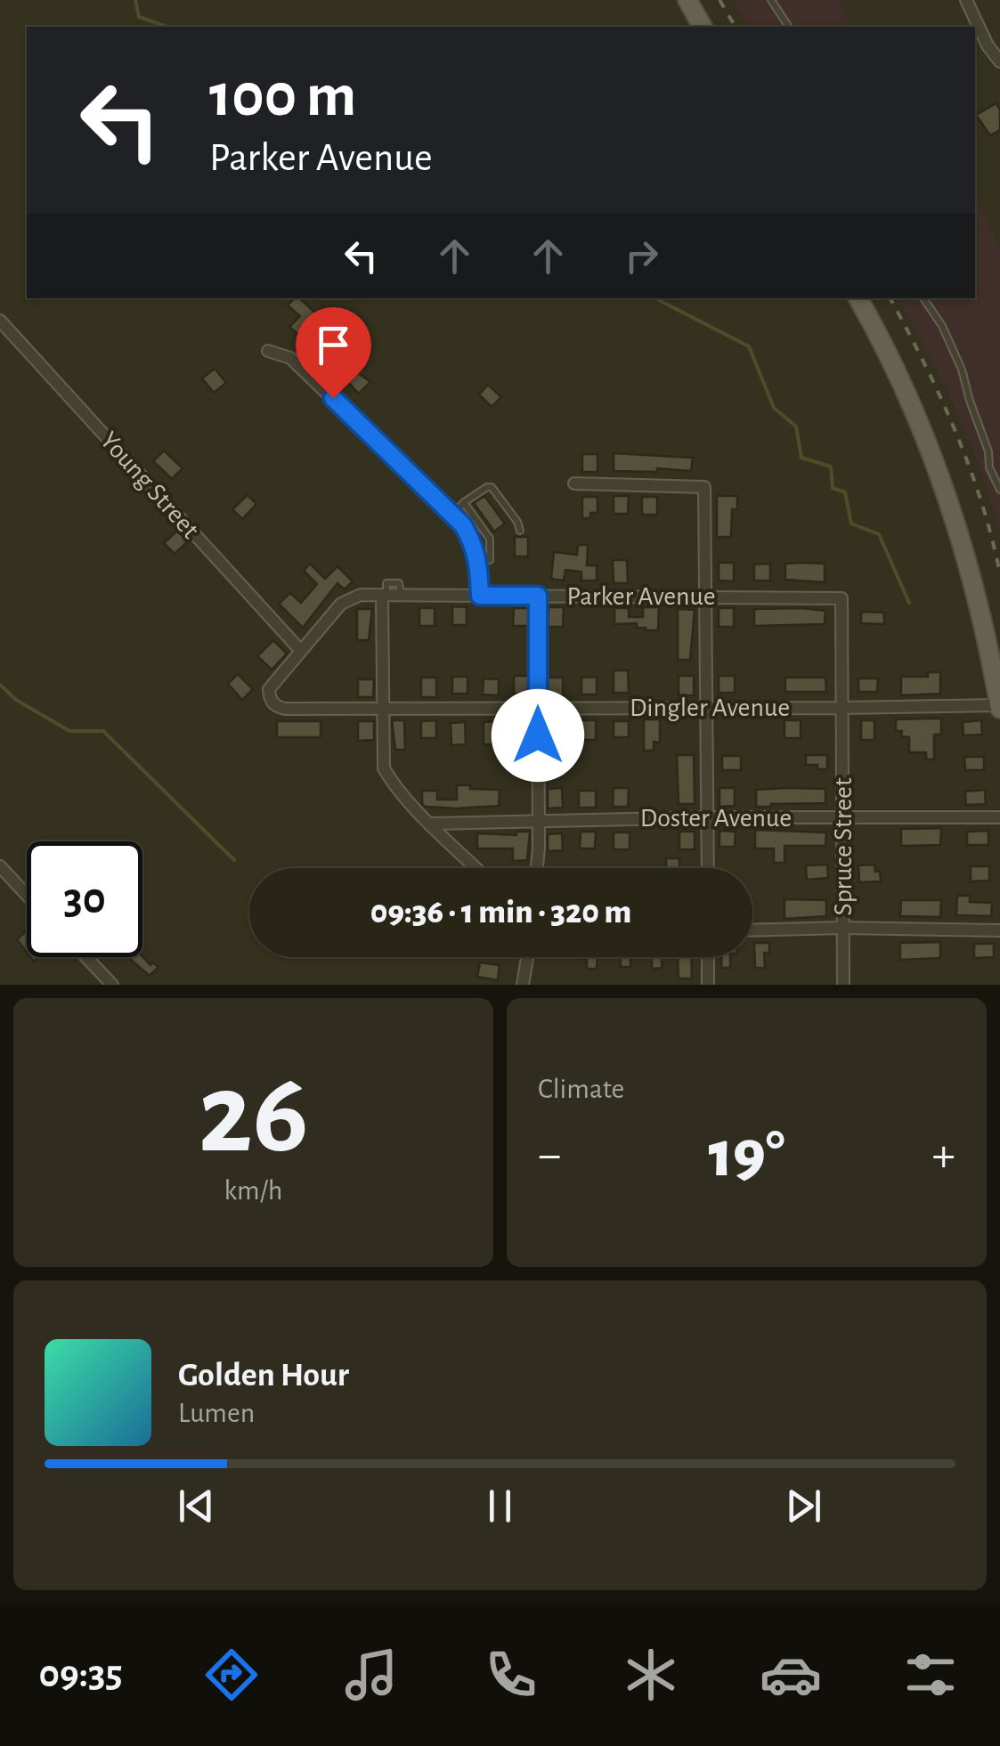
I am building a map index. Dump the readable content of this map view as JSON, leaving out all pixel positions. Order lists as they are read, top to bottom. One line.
{"streets":{"street":["Young Street","Parker Avenue","Dingler Avenue","Doster Avenue","Spruce Street"]},"crossings":[["Young Street","Parker Avenue"],["Young Street","Dingler Avenue"],["Parker Avenue","Dingler Avenue"],["Parker Avenue","Spruce Street"],["Dingler Avenue","Spruce Street"],["Doster Avenue","Spruce Street"]],"page":{"turn":["100 m","Parker Avenue"],"limit":"30","trip":"09:36 · 1 min · 320 m","tile":[["26","km/h"],"Climate"],"heat":["−","19°","+"],"song":["Golden Hour","Lumen"],"tabs":"09:35"}}
